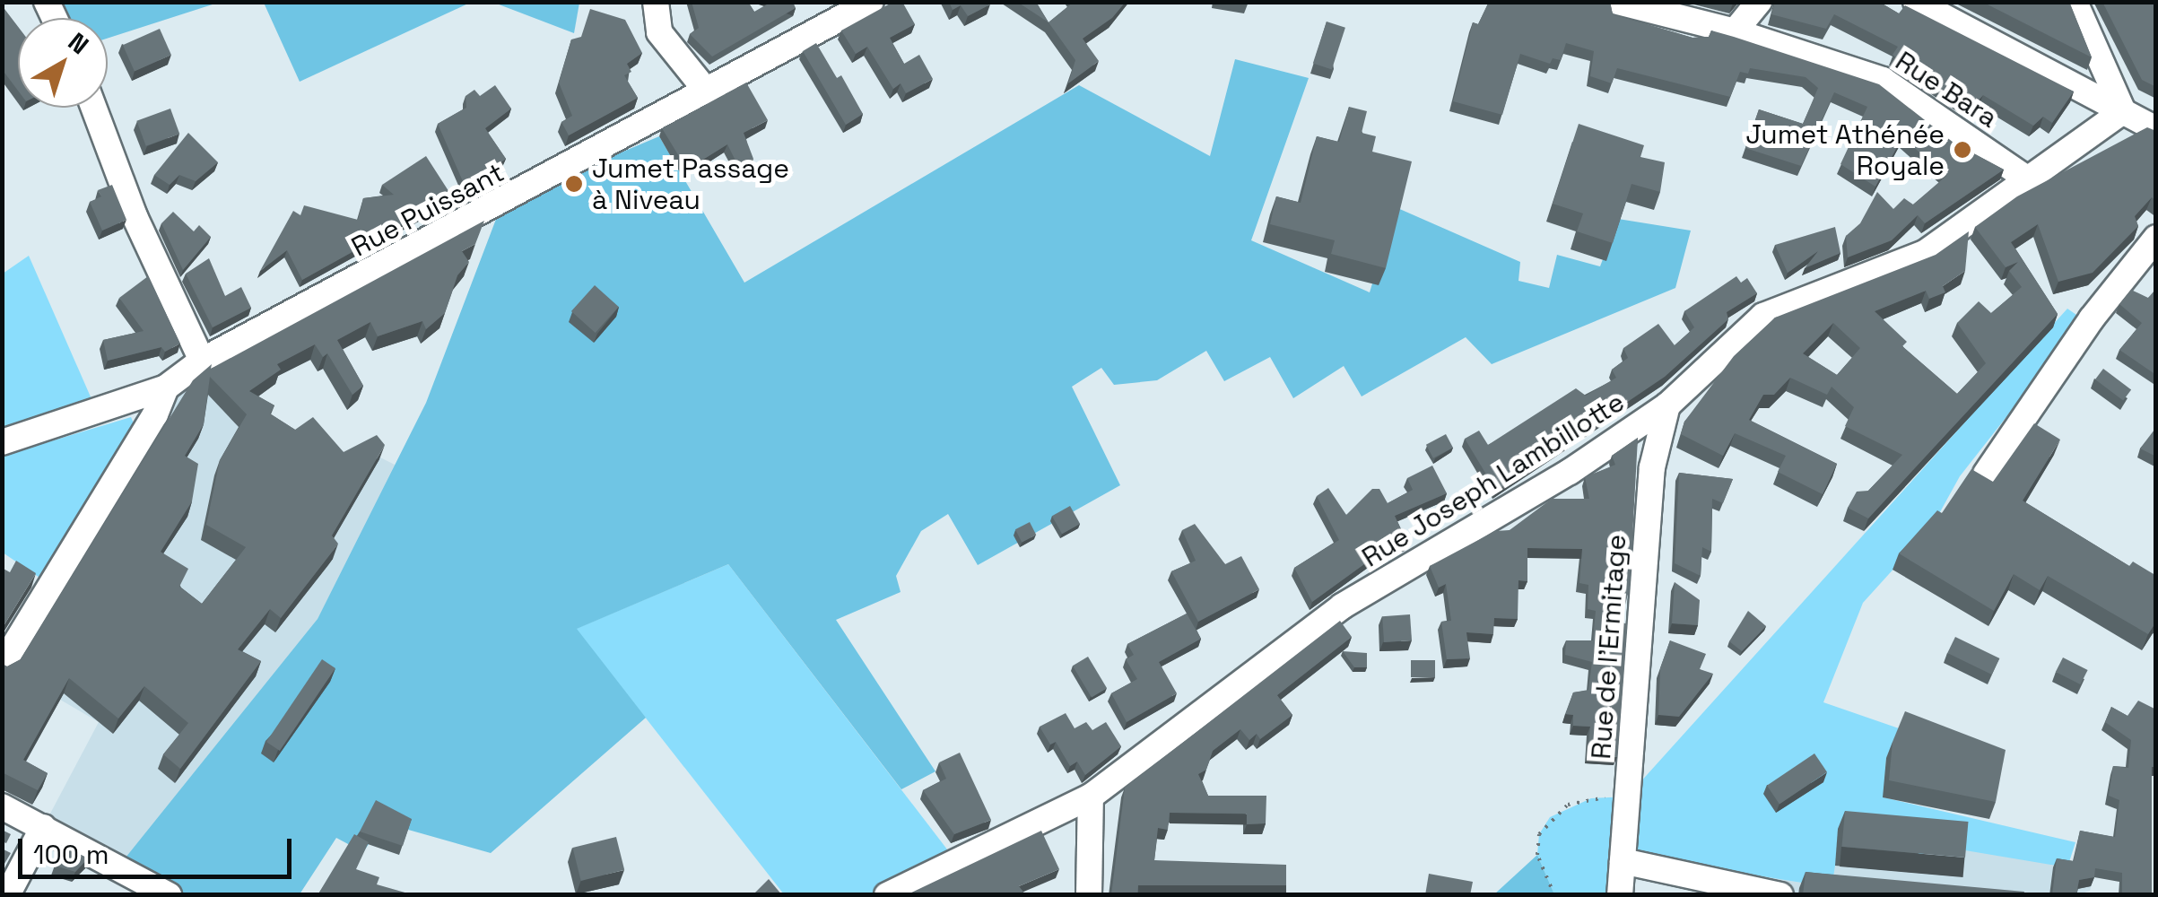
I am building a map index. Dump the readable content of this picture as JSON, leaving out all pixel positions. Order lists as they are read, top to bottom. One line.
{"streets":{"street":["Rue Bara","Rue Puissant","Rue Joseph Lambillotte","Rue de l'Ermitage"]},"crossings":[["Rue Bara","Rue Joseph Lambillotte"],["Rue Joseph Lambillotte","Rue de l'Ermitage"]],"places":["Jumet Athénée Royale","Jumet Passage à Niveau"],"scale_bar":"100 m","north":"top right"}
